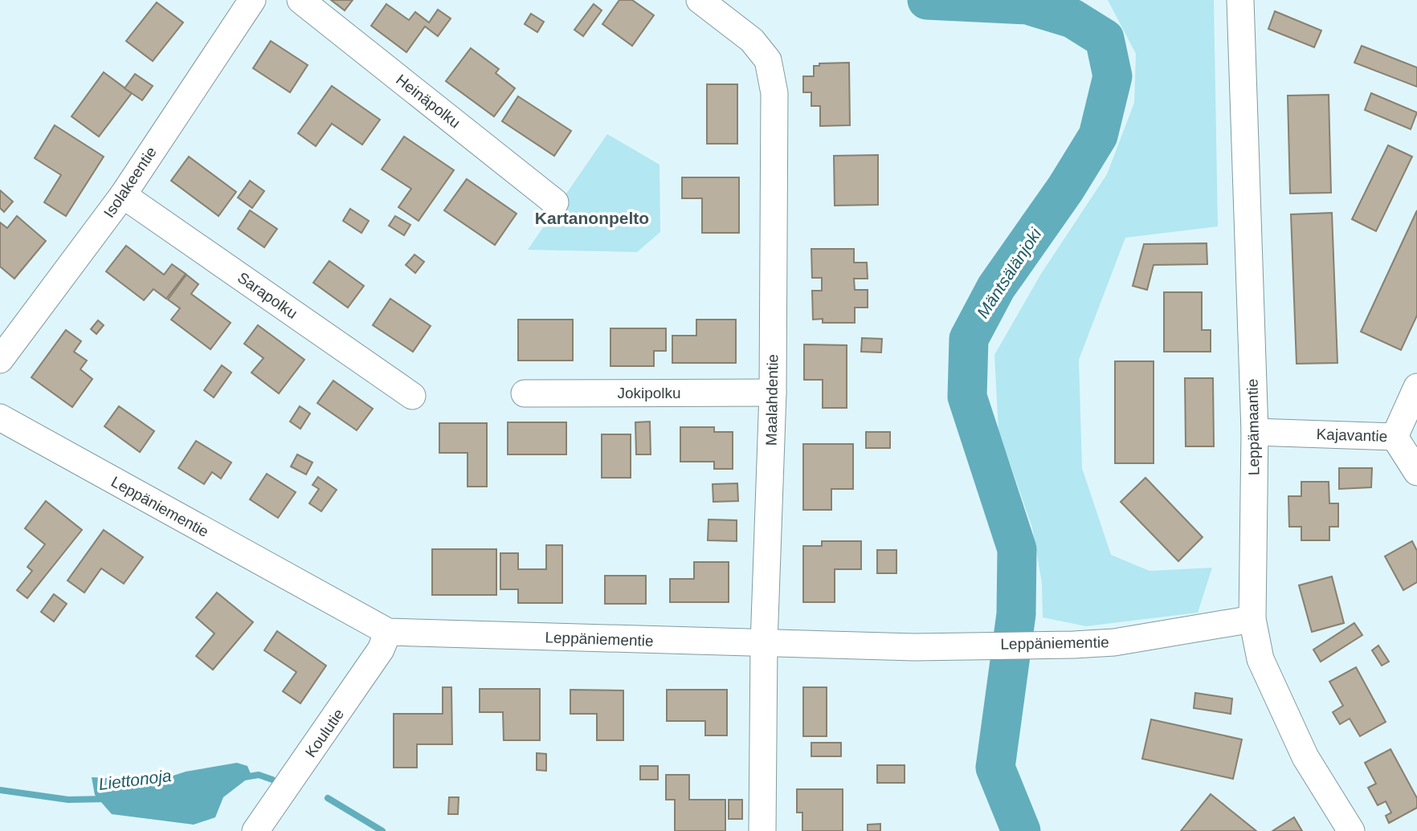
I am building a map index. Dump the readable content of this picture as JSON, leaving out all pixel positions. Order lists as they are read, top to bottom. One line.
{"streets":{"street":["Heinäpolku","Isolakeentie","Sarapolku","Jokipolku","Maalahdentie","Leppämaantie","Kajavantie","Leppäniementie","Koulutie"]},"crossings":[["Isolakeentie","Sarapolku"],["Jokipolku","Maalahdentie"],["Maalahdentie","Leppäniementie"],["Leppämaantie","Kajavantie"],["Leppämaantie","Leppäniementie"],["Leppäniementie","Koulutie"]],"districts":["Kartanonpelto"],"water":["Mäntsälänjoki","Liettonoja"]}
